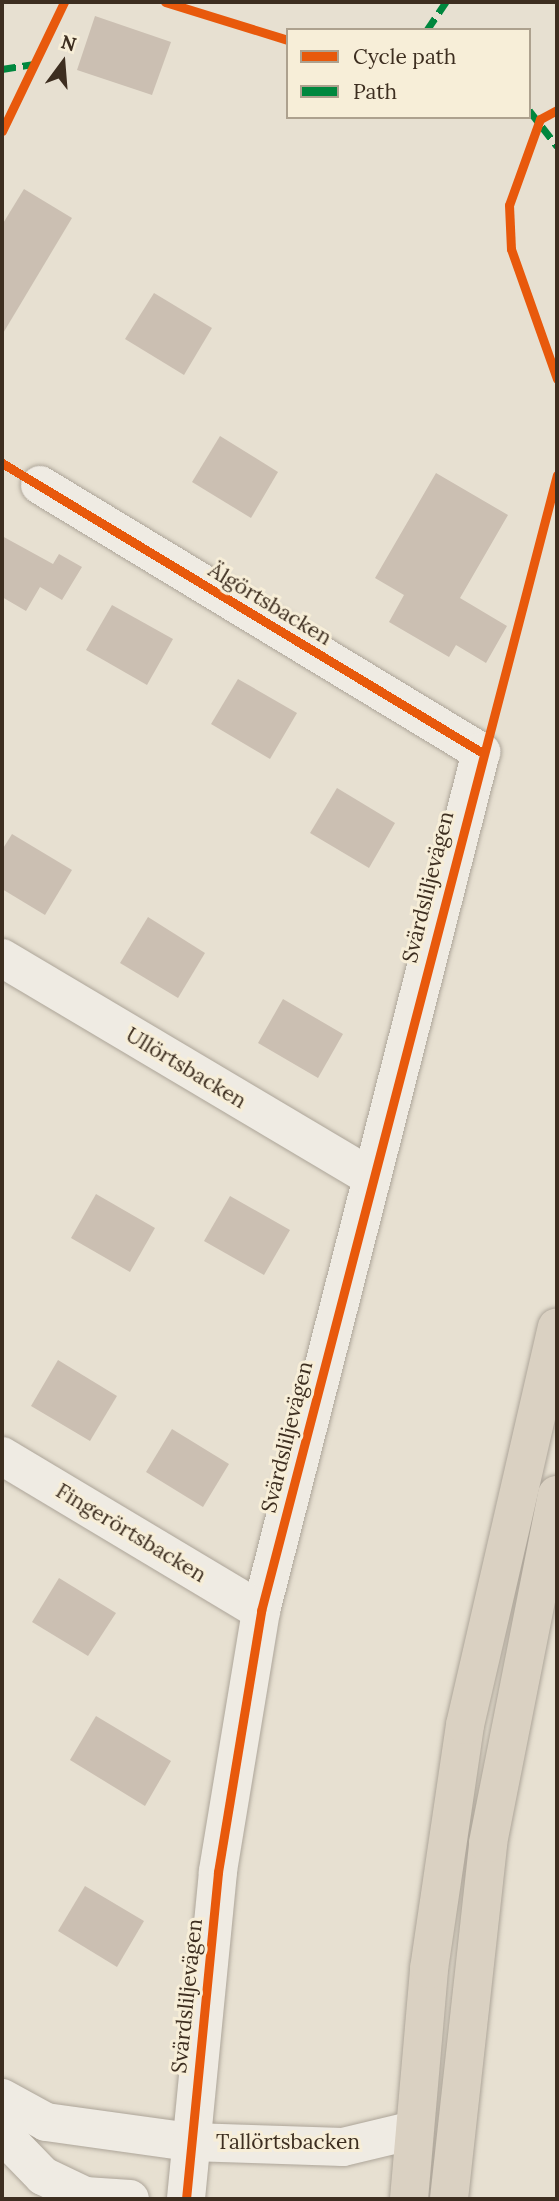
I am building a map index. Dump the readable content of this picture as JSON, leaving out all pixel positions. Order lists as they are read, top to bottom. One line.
{"streets":{"street":["Älgörtsbacken","Svärdsliljevägen","Ullörtsbacken","Fingerörtsbacken","Tallörtsbacken"]},"crossings":[["Älgörtsbacken","Svärdsliljevägen"],["Svärdsliljevägen","Ullörtsbacken"],["Svärdsliljevägen","Fingerörtsbacken"],["Svärdsliljevägen","Tallörtsbacken"]],"legend":["Cycle path","Path"],"north":"top"}
